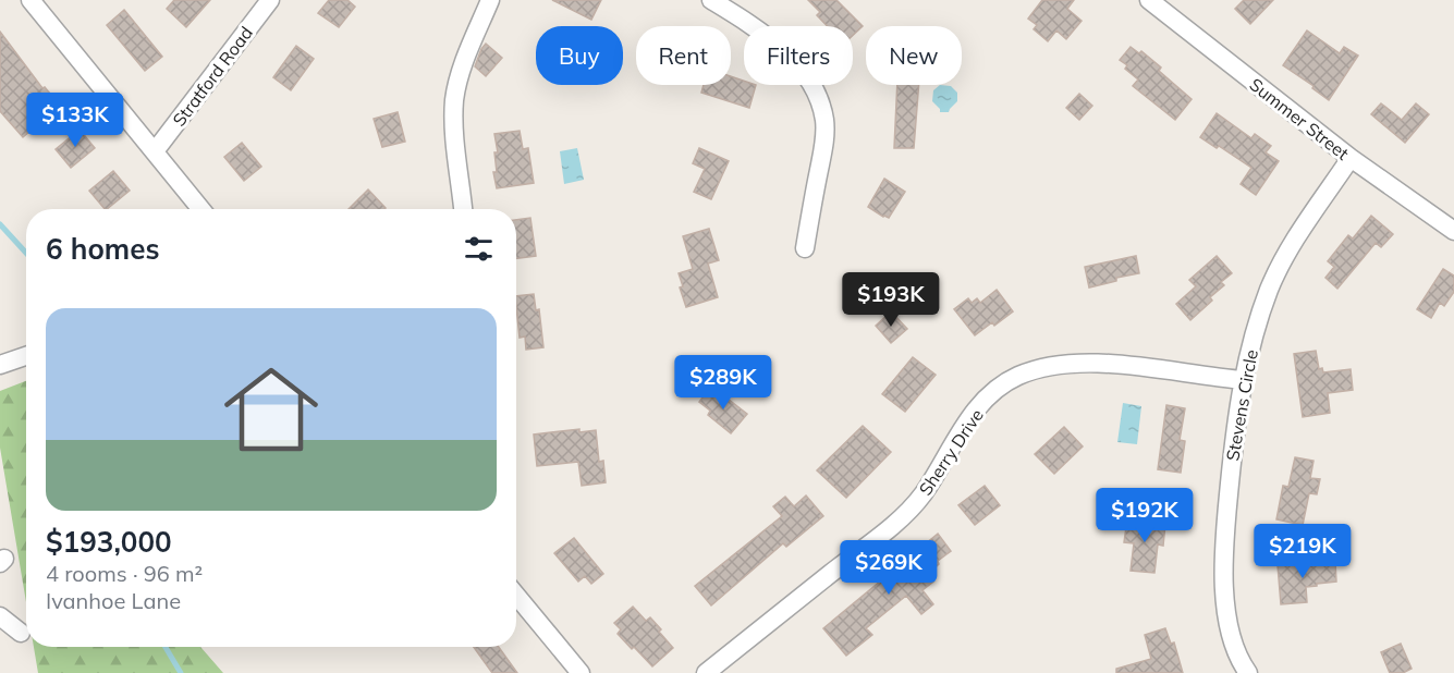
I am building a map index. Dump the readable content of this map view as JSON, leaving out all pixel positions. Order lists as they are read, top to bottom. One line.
{"streets":{"street":["Stratford Road","Summer Street","Stevens Circle","Sherry Drive"]},"crossings":[["Summer Street","Stevens Circle"],["Stevens Circle","Sherry Drive"]],"page":{"chip":["Buy","Rent","Filters","New"],"price":["$133K","$193K","$289K","$192K","$219K","$269K"],"heading":"6 homes","list":[{"name":"$193,000","note":"4 rooms · 96 m² · Ivanhoe Lane"}]}}
